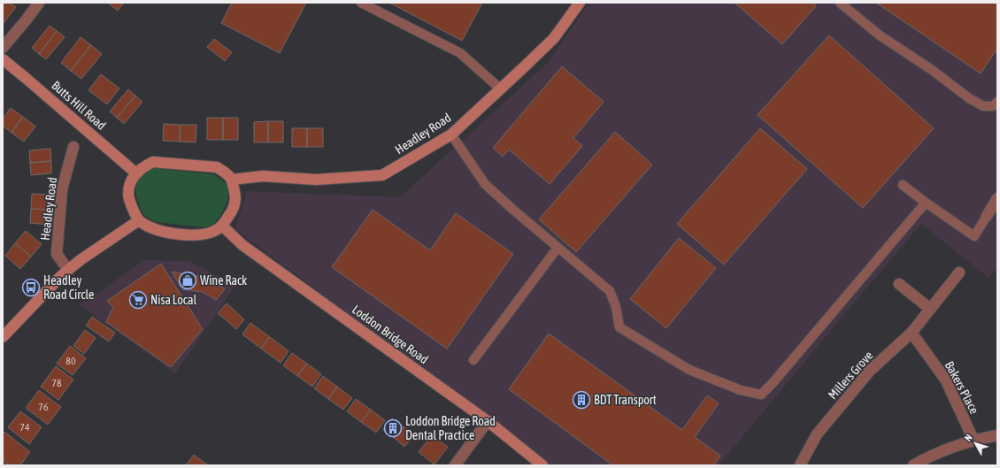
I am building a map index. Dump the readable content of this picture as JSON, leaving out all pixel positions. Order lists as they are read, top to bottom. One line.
{"streets":{"street":["Butts Hill Road","Headley Road","Loddon Bridge Road","Millers Grove","Bakers Place"]},"crossings":[["Butts Hill Road","Headley Road"],["Butts Hill Road","Loddon Bridge Road"],["Headley Road","Loddon Bridge Road"],["Millers Grove","Bakers Place"]],"places":{"shop":["Wine Rack"],"bus stop":["Headley Road Circle"],"supermarket":["Nisa Local"],"building":["BDT Transport","Loddon Bridge Road Dental Practice"]},"house_numbers":["80","78","76","74"],"north":"top left"}
